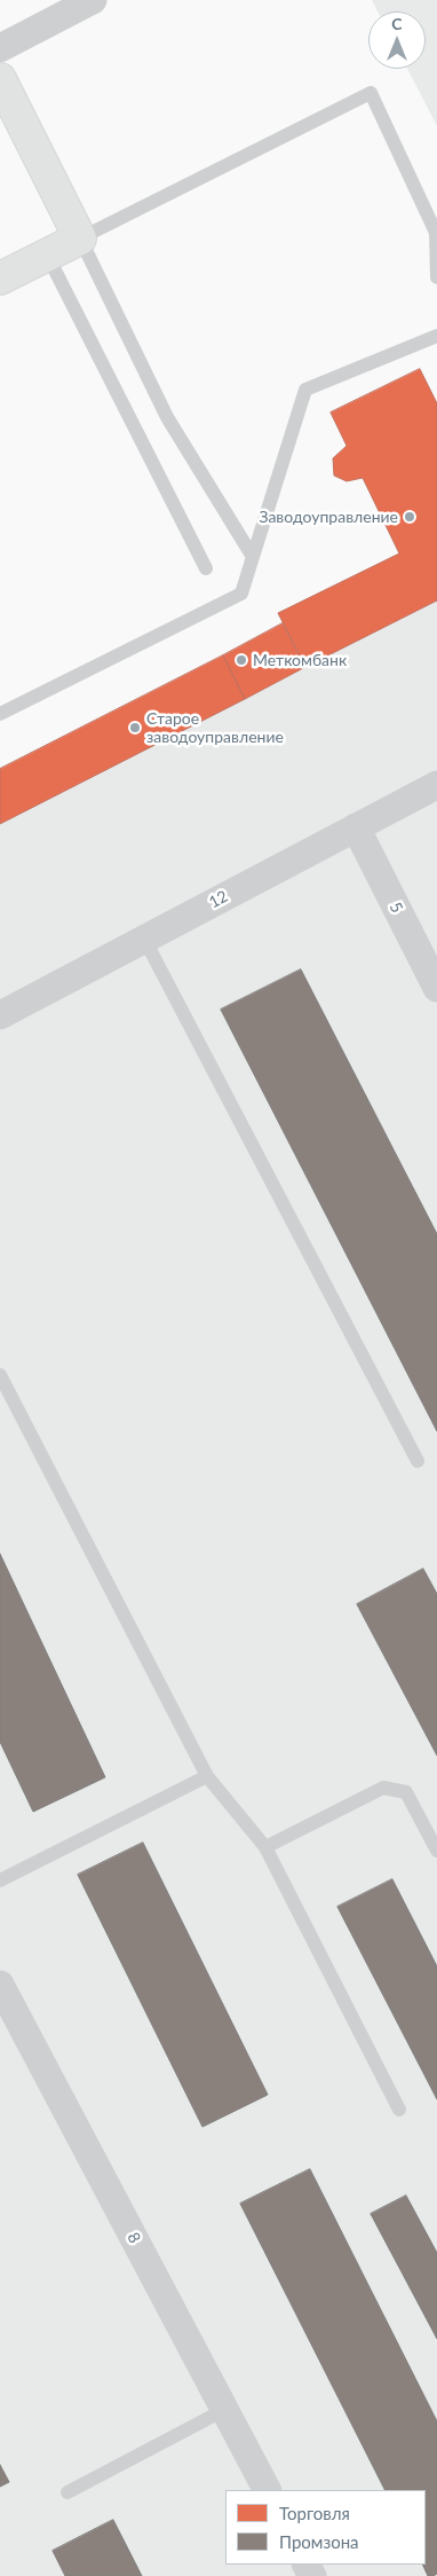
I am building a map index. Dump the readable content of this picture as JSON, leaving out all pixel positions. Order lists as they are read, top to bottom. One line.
{"streets":{"street":["12","5","8"]},"crossings":[["12","5"]],"places":["Заводоуправление","Меткомбанк","Старое заводоуправление"],"legend":["Торговля","Промзона"],"north":"top"}
